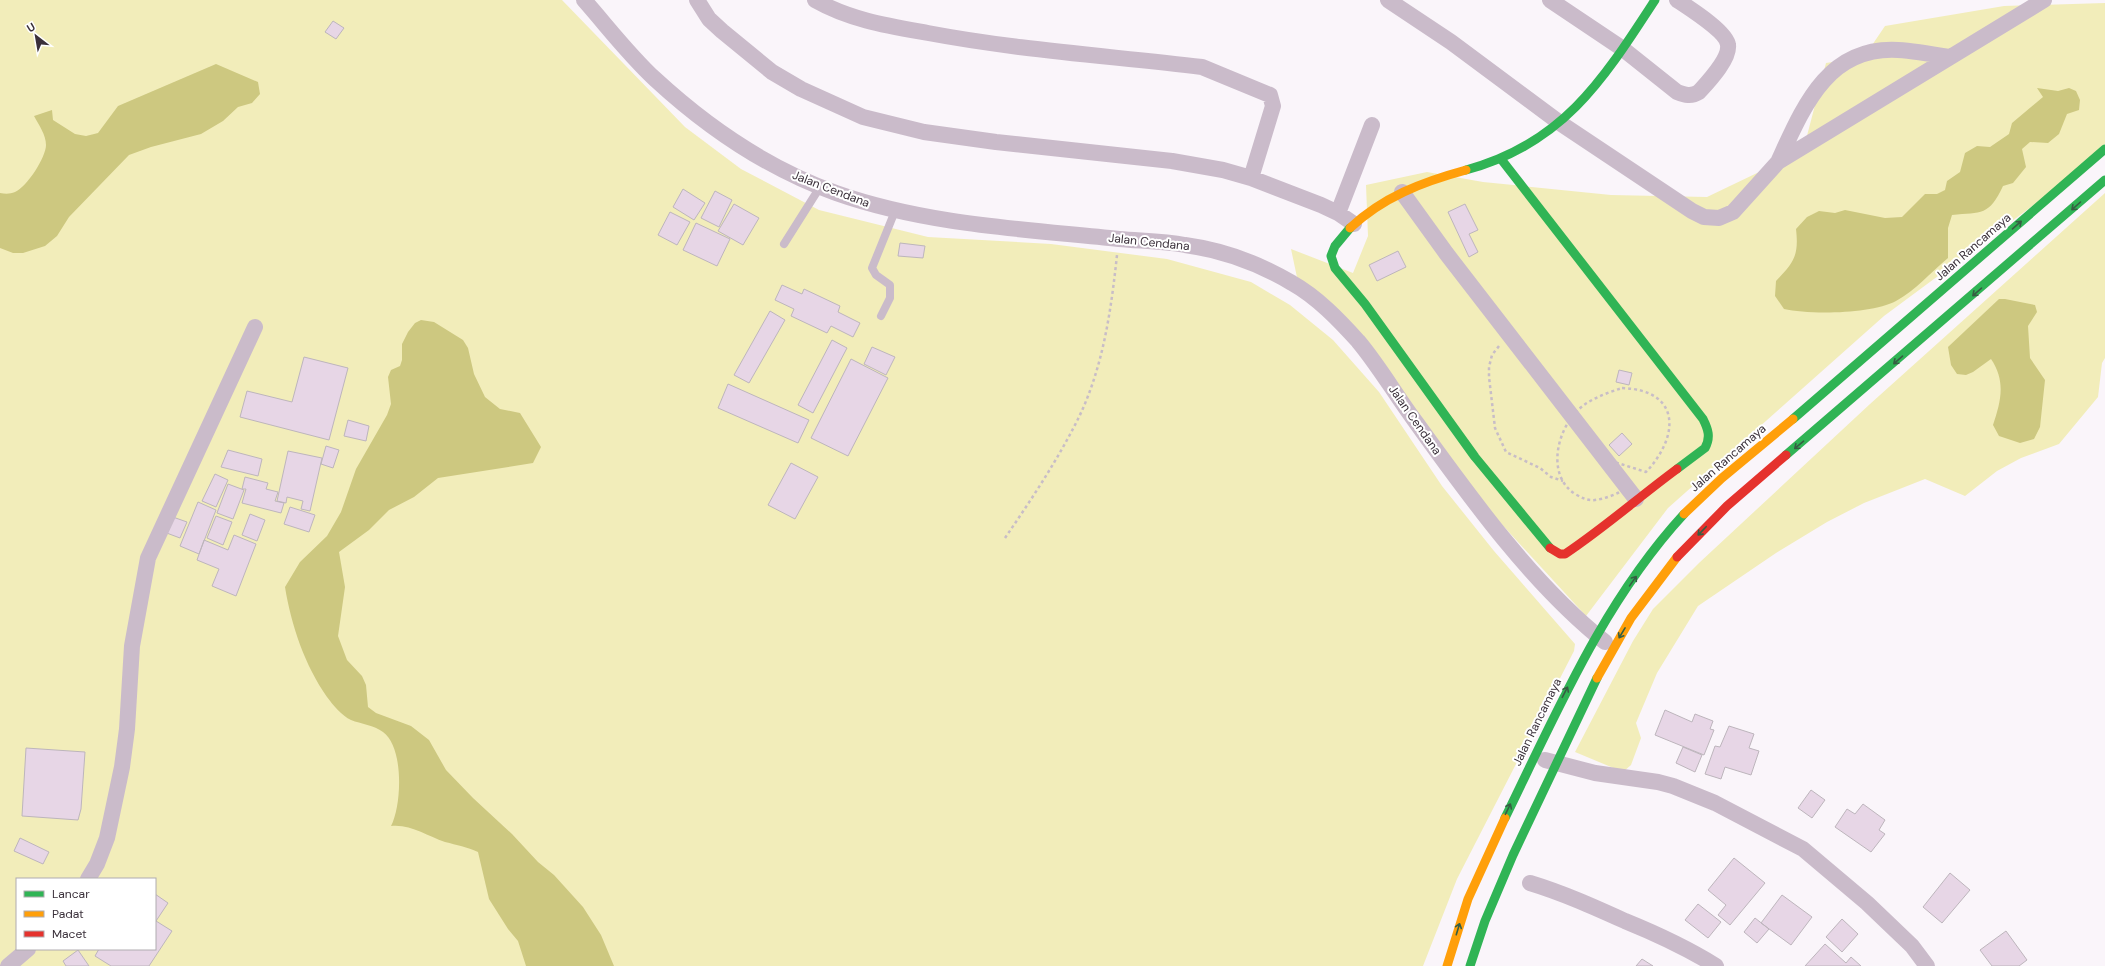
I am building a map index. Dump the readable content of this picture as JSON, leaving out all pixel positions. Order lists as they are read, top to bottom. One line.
{"streets":{"street":["Jalan Cendana","Jalan Rancamaya"]},"crossings":[["Jalan Cendana","Jalan Rancamaya"]],"legend":["Lancar","Padat","Macet"],"north":"top left"}
